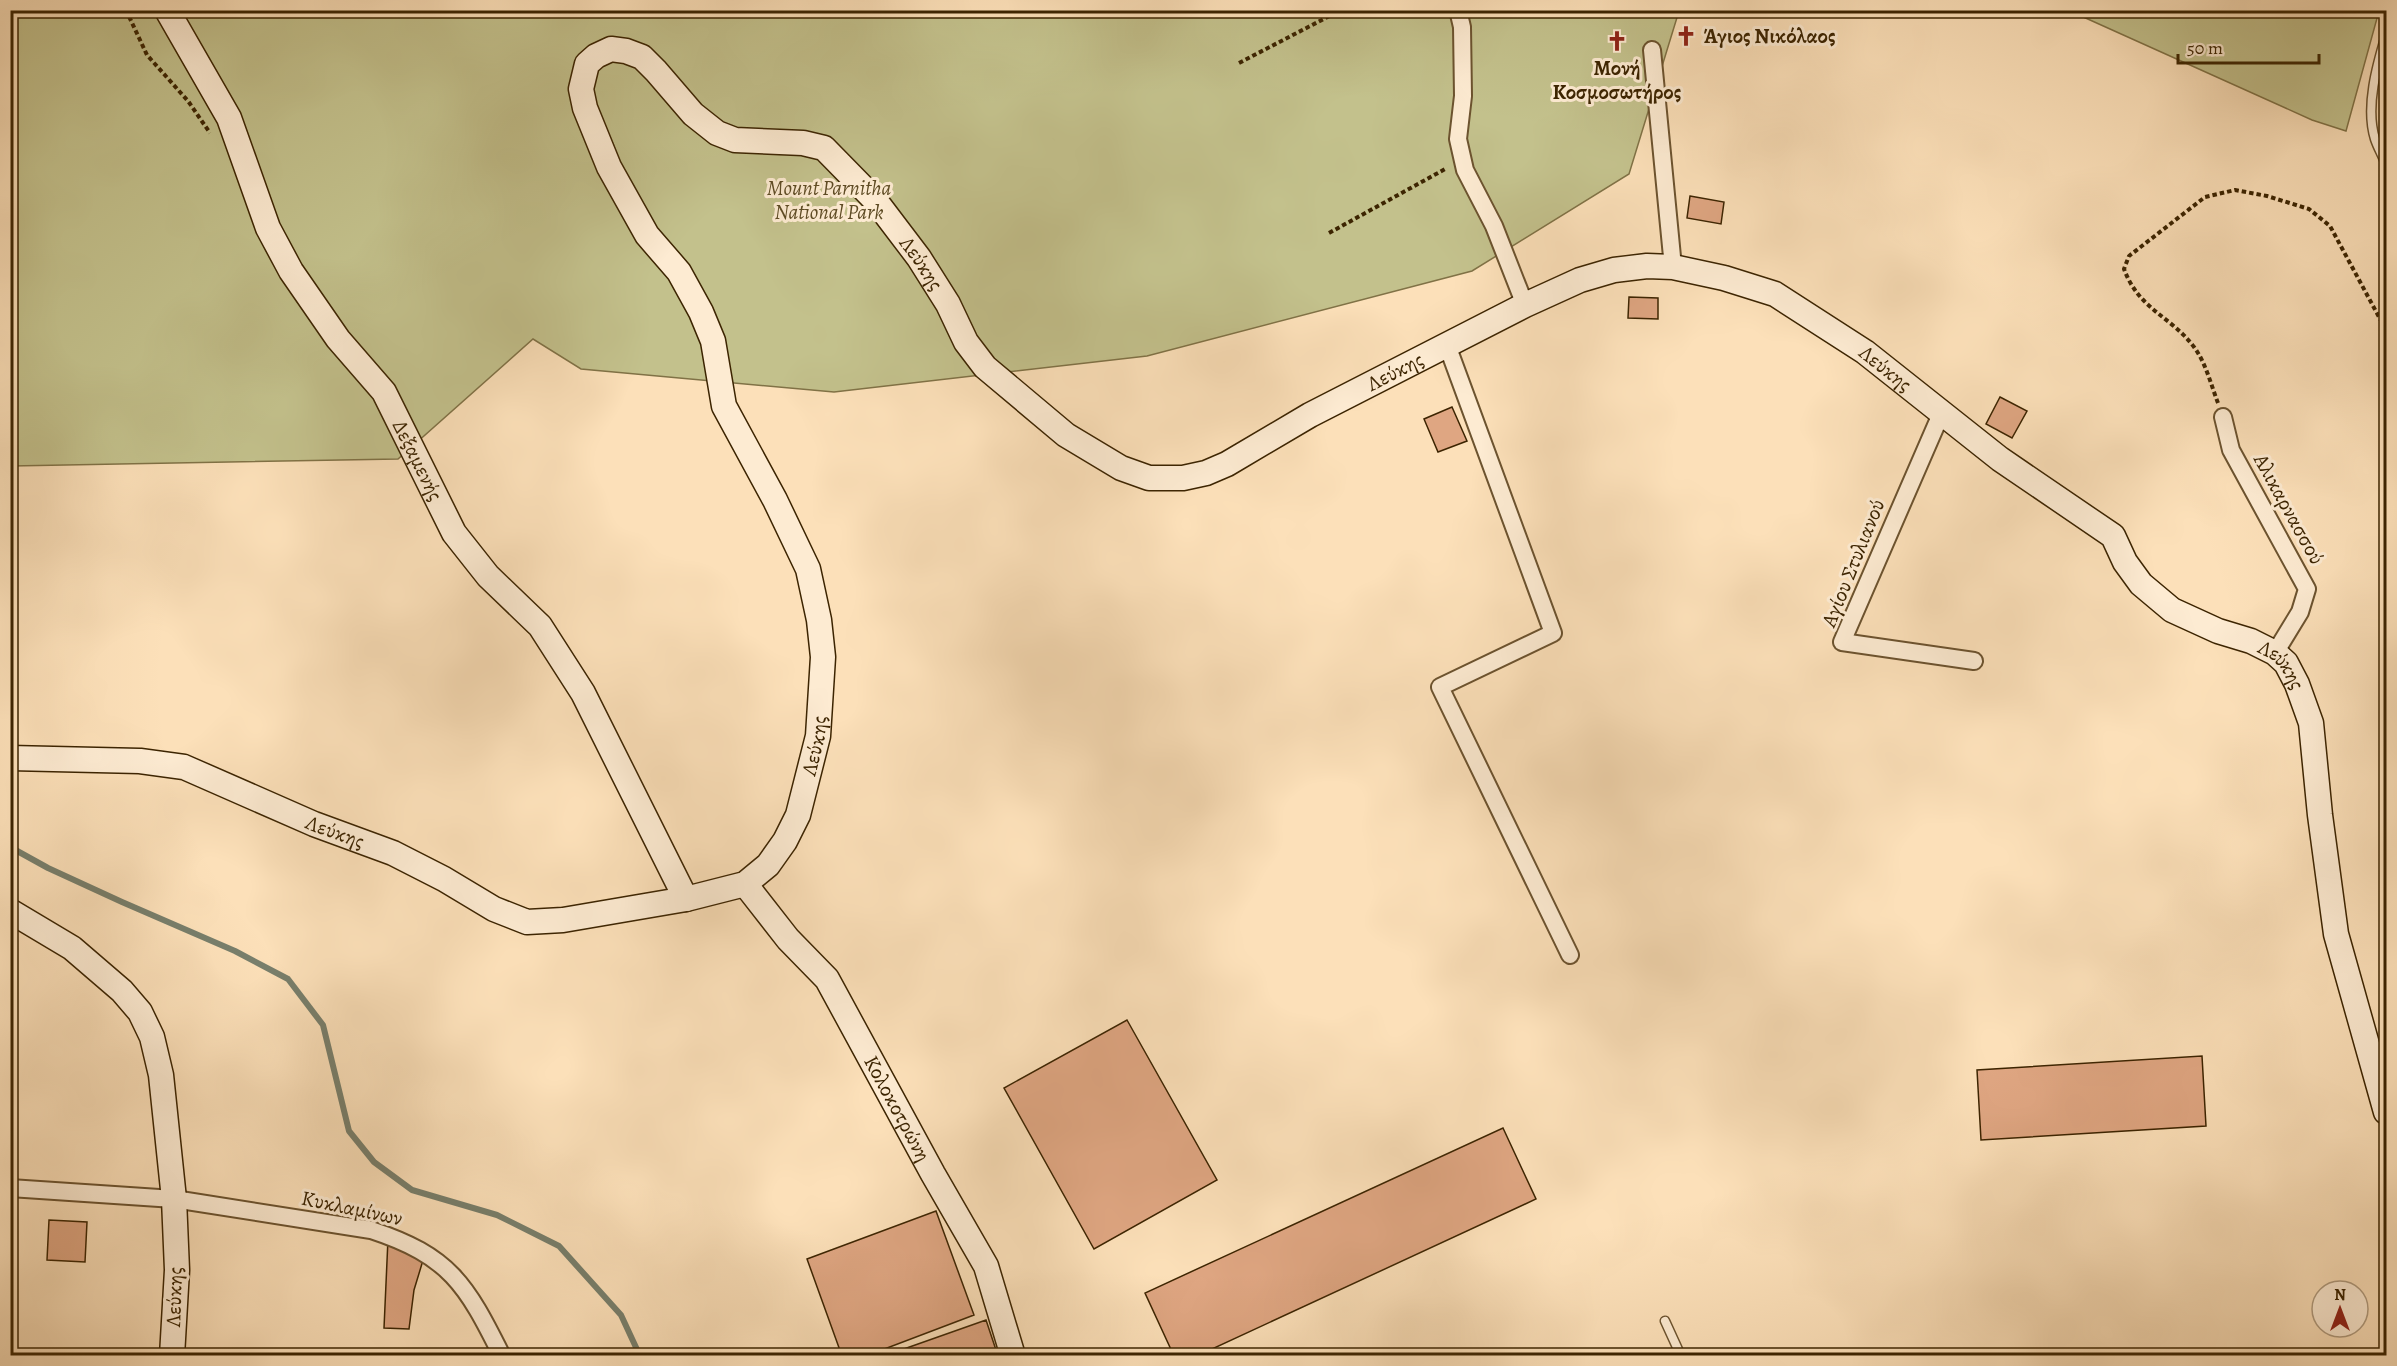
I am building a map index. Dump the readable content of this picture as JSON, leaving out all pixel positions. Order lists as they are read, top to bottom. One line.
{"streets":{"street":["Λεύκης","Δεξαμενής","Αλικαρνασσού","Αγίου Στυλιανού","Κολοκοτρώνη","Κυκλαμίνων"]},"crossings":[["Λεύκης","Δεξαμενής"],["Λεύκης","Αλικαρνασσού"],["Λεύκης","Αγίου Στυλιανού"],["Λεύκης","Κολοκοτρώνη"],["Λεύκης","Κυκλαμίνων"]],"parks":["Mount Parnitha National Park"],"places":{"church":["Άγιος Νικόλαος","Μονή Κοσμοσωτήρος"]},"scale_bar":"50 m","north":"top"}
